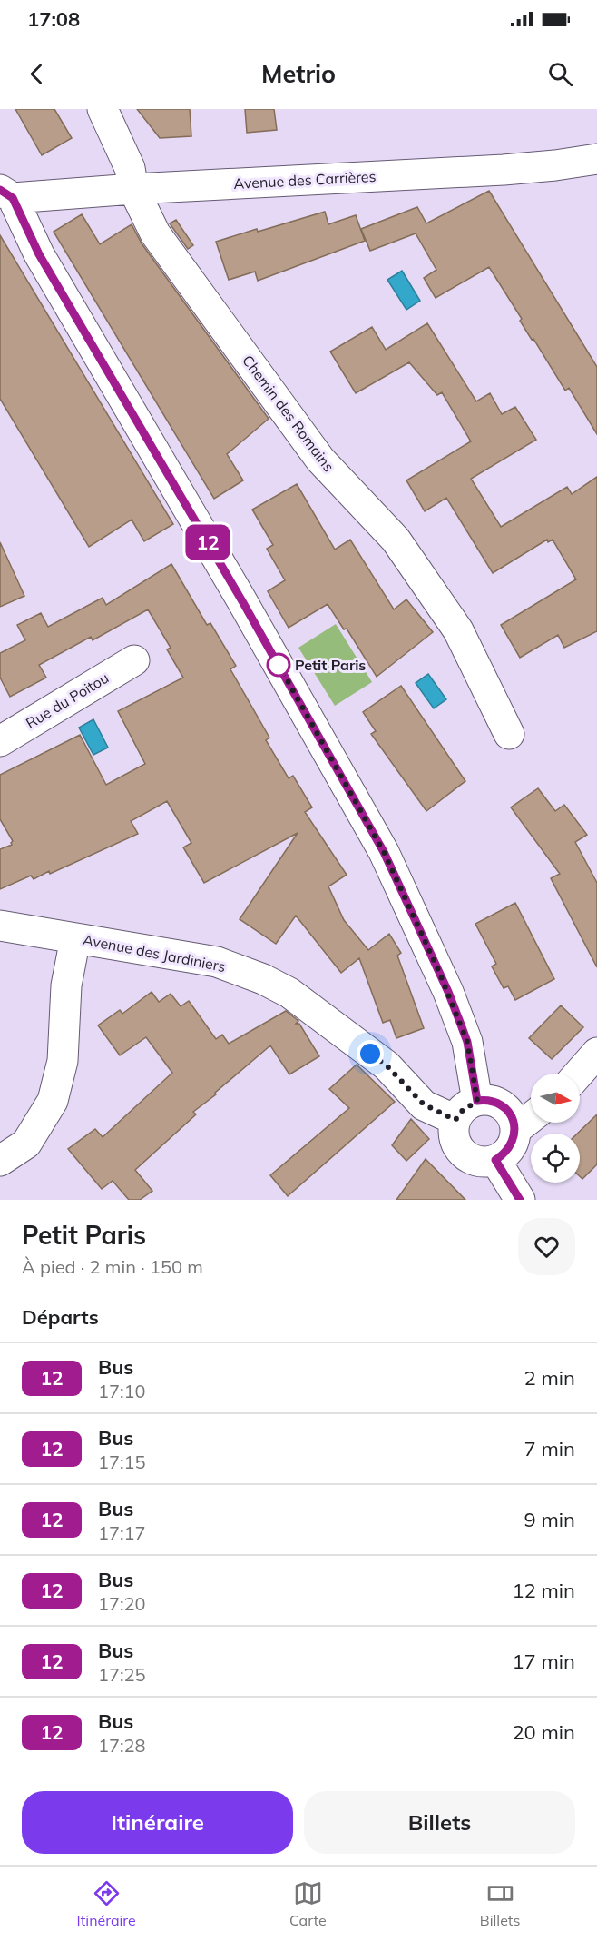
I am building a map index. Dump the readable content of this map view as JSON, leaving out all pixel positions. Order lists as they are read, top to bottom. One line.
{"streets":{"street":["Avenue des Carrières","Chemin des Romains","Rue du Poitou","Avenue des Jardiniers"]},"crossings":[["Avenue des Carrières","Chemin des Romains"]],"places":["Petit Paris"],"lines":["bus line 12"],"north":"right","page":{"status":"17:08","header":"Metrio","on_map":"12","heading":[["Petit Paris","À pied · 2 min · 150 m"],"Départs"],"list":[{"mark":"12","name":"Bus","note":"17:10","value":"2 min"},{"mark":"12","name":"Bus","note":"17:15","value":"7 min"},{"mark":"12","name":"Bus","note":"17:17","value":"9 min"},{"mark":"12","name":"Bus","note":"17:20","value":"12 min"},{"mark":"12","name":"Bus","note":"17:25","value":"17 min"},{"mark":"12","name":"Bus","note":"17:28","value":"20 min"}],"buttons":["Itinéraire","Billets"],"tabs":["Itinéraire","Carte","Billets"]}}
